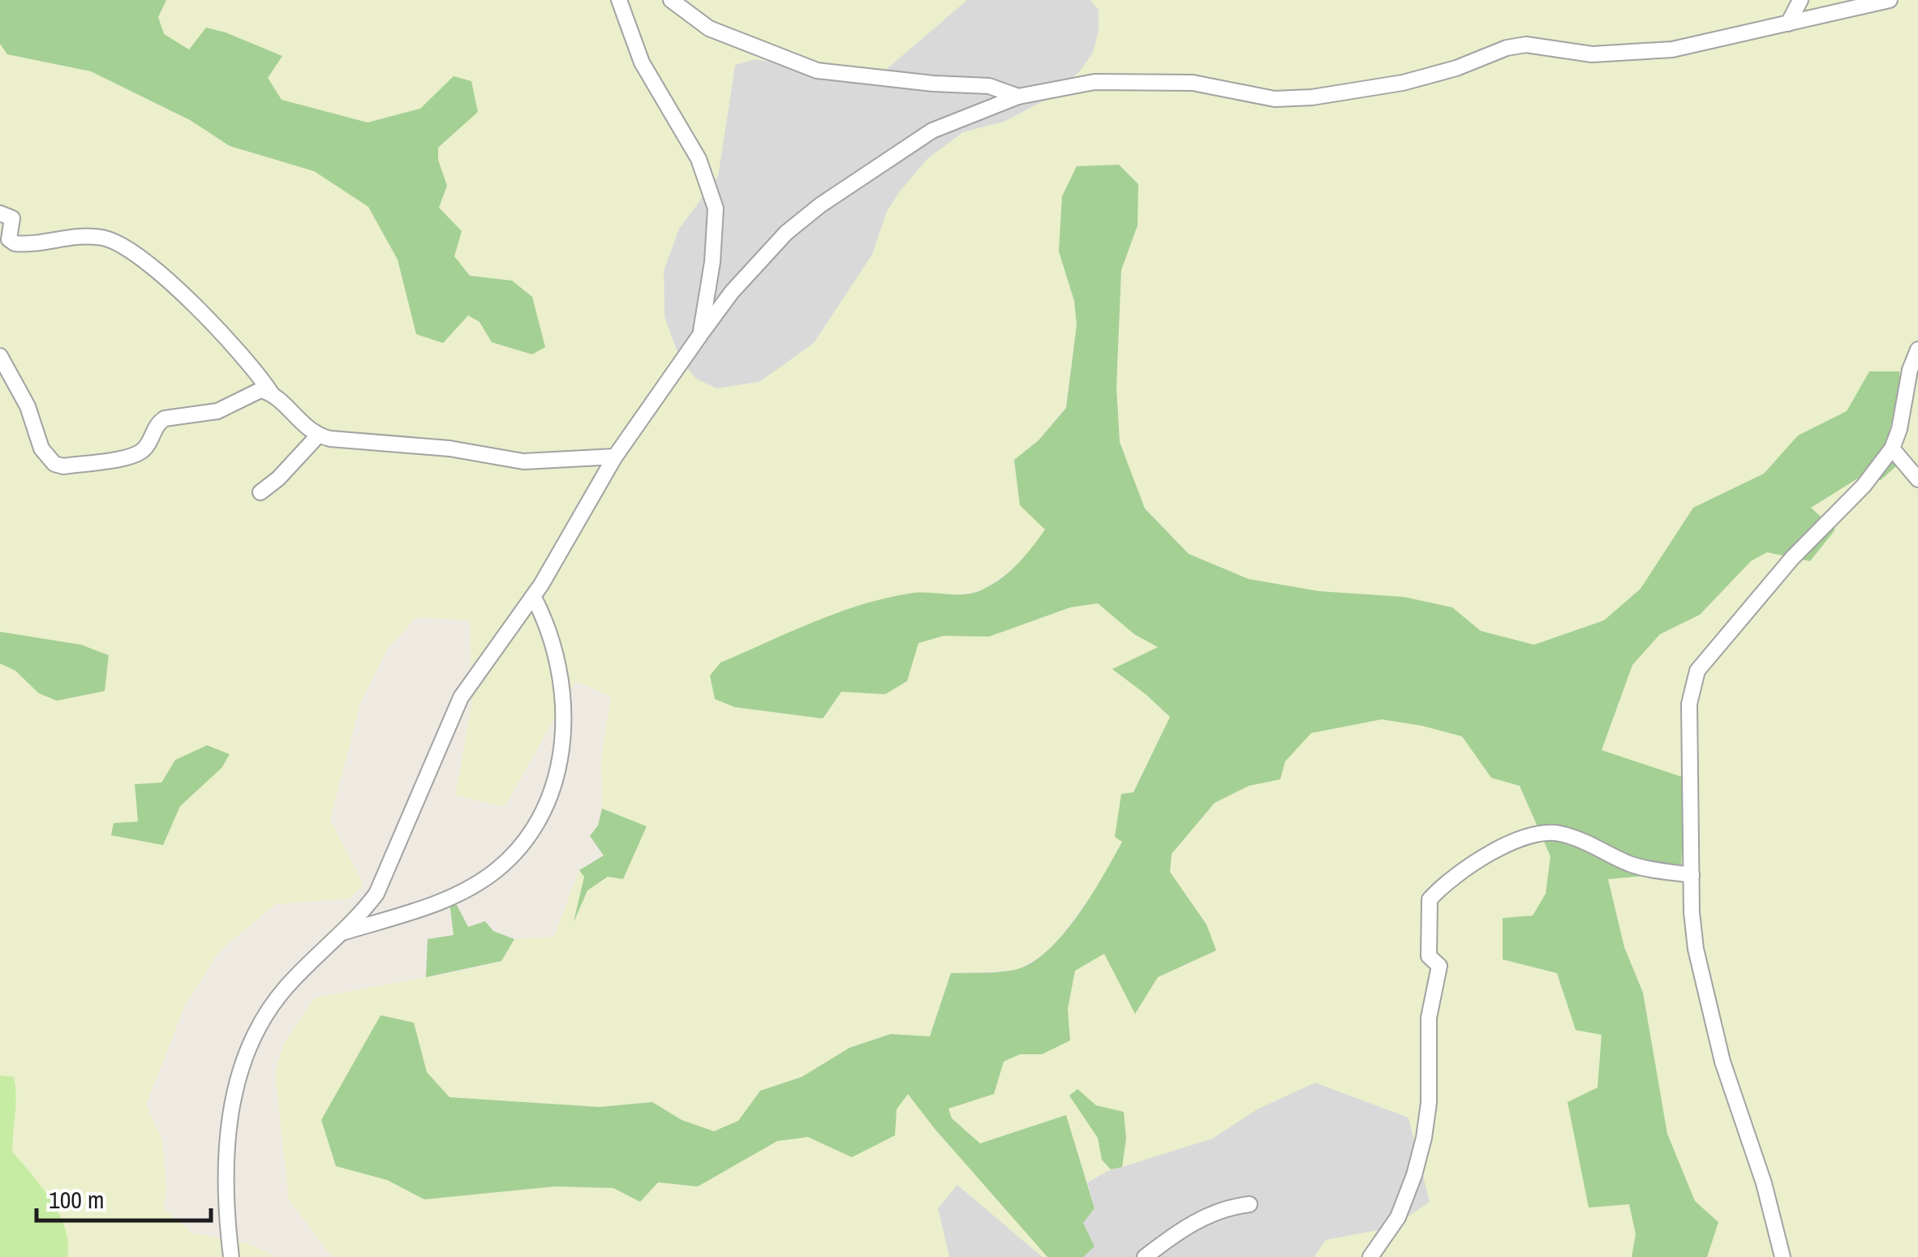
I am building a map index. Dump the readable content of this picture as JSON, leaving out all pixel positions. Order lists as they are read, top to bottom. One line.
{"scale_bar":"100 m"}
